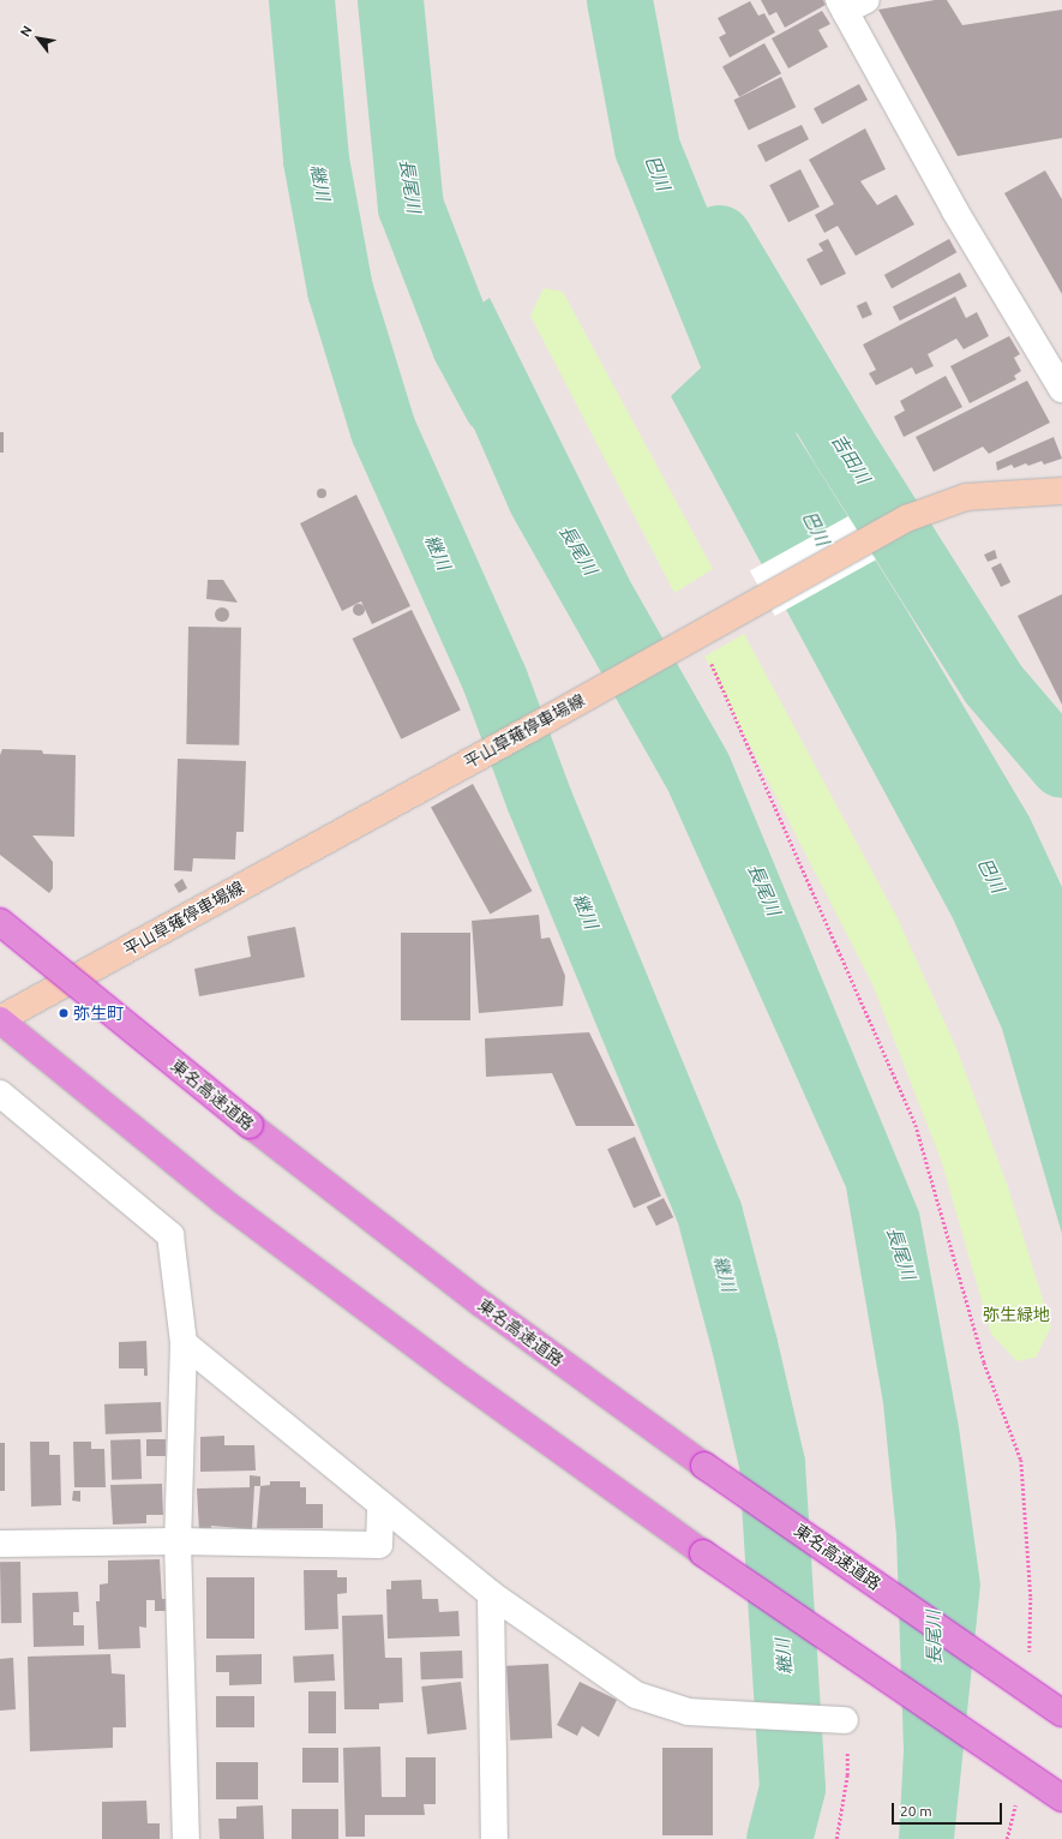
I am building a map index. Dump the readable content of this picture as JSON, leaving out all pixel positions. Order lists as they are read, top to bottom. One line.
{"streets":{"highway":["東名高速道路"],"main road":["平山草薙停車場線"]},"water":["巴川","継川","長尾川","吉田川"],"parks":["弥生緑地"],"places":["弥生町"],"scale_bar":"20 m","north":"top left"}
